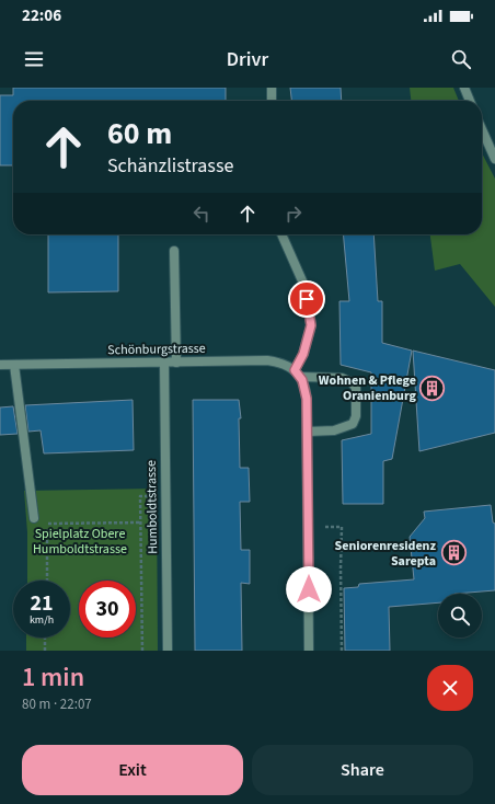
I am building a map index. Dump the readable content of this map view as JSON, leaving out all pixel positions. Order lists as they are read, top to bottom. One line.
{"streets":{"street":["Schönburgstrasse","Humboldtstrasse"]},"crossings":[["Schönburgstrasse","Humboldtstrasse"]],"parks":["Spielplatz Obere Humboldtstrasse"],"places":{"building":["Wohnen & Pflege Oranienburg","Seniorenresidenz Sarepta"]},"page":{"status":"22:06","header":"Drivr","turn":["60 m","Schänzlistrasse"],"speed":"21 km/h","limit":"30","heading":["1 min","80 m · 22:07"],"buttons":["Exit","Share"]}}
